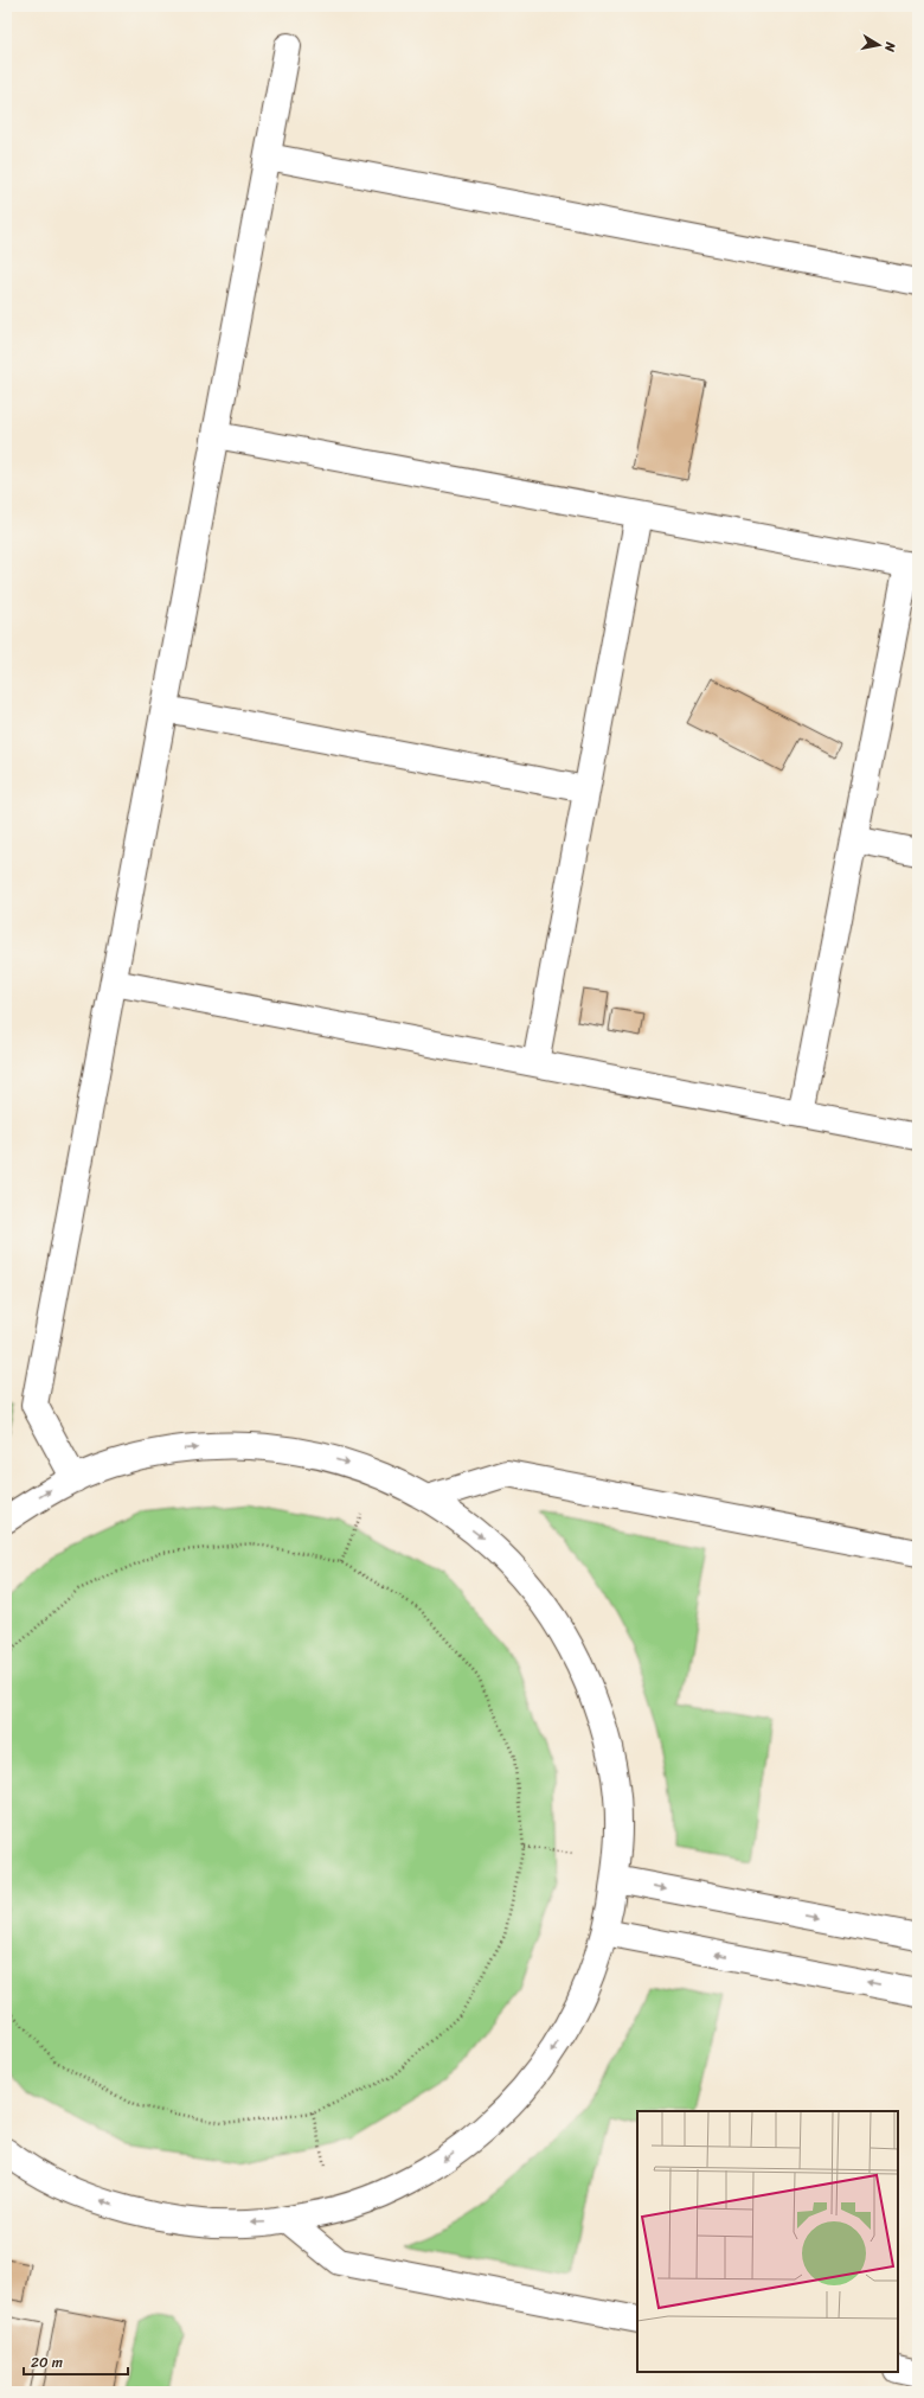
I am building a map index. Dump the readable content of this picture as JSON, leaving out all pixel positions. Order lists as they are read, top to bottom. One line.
{"scale_bar":"20 m","north":"right"}
